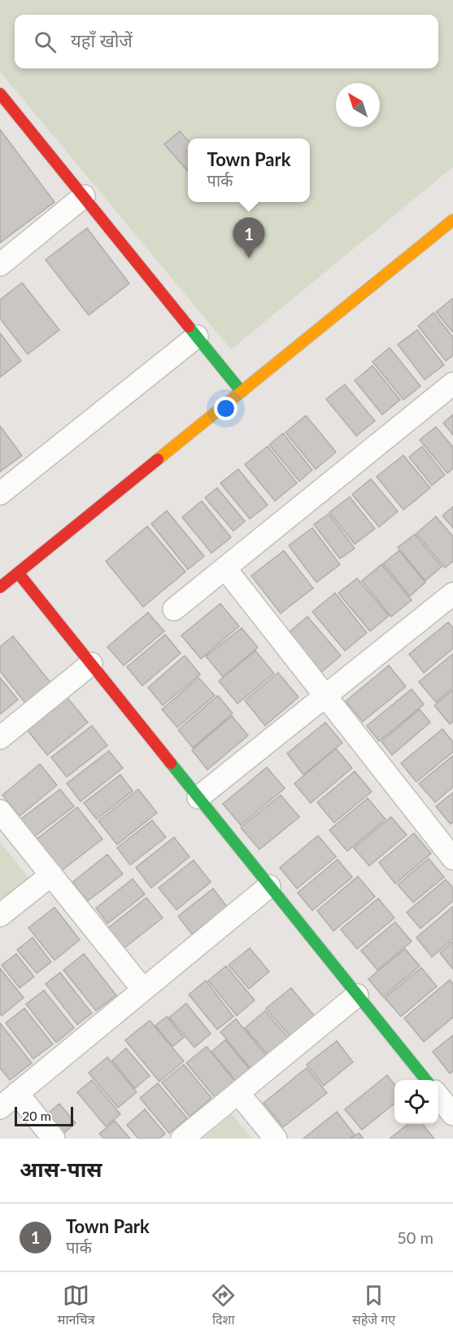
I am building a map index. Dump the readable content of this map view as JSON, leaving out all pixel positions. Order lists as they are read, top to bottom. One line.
{"scale_bar":"20 m","north":"top left","page":{"search":"यहाँ खोजें","popup":["Town Park","पार्क"],"pins":"1","scale":"20 m","heading":"आस-पास","list":[{"mark":"1","name":"Town Park","note":"पार्क","value":"50 m"}],"nav":["मानचित्र","दिशा","सहेजे गए"]}}
